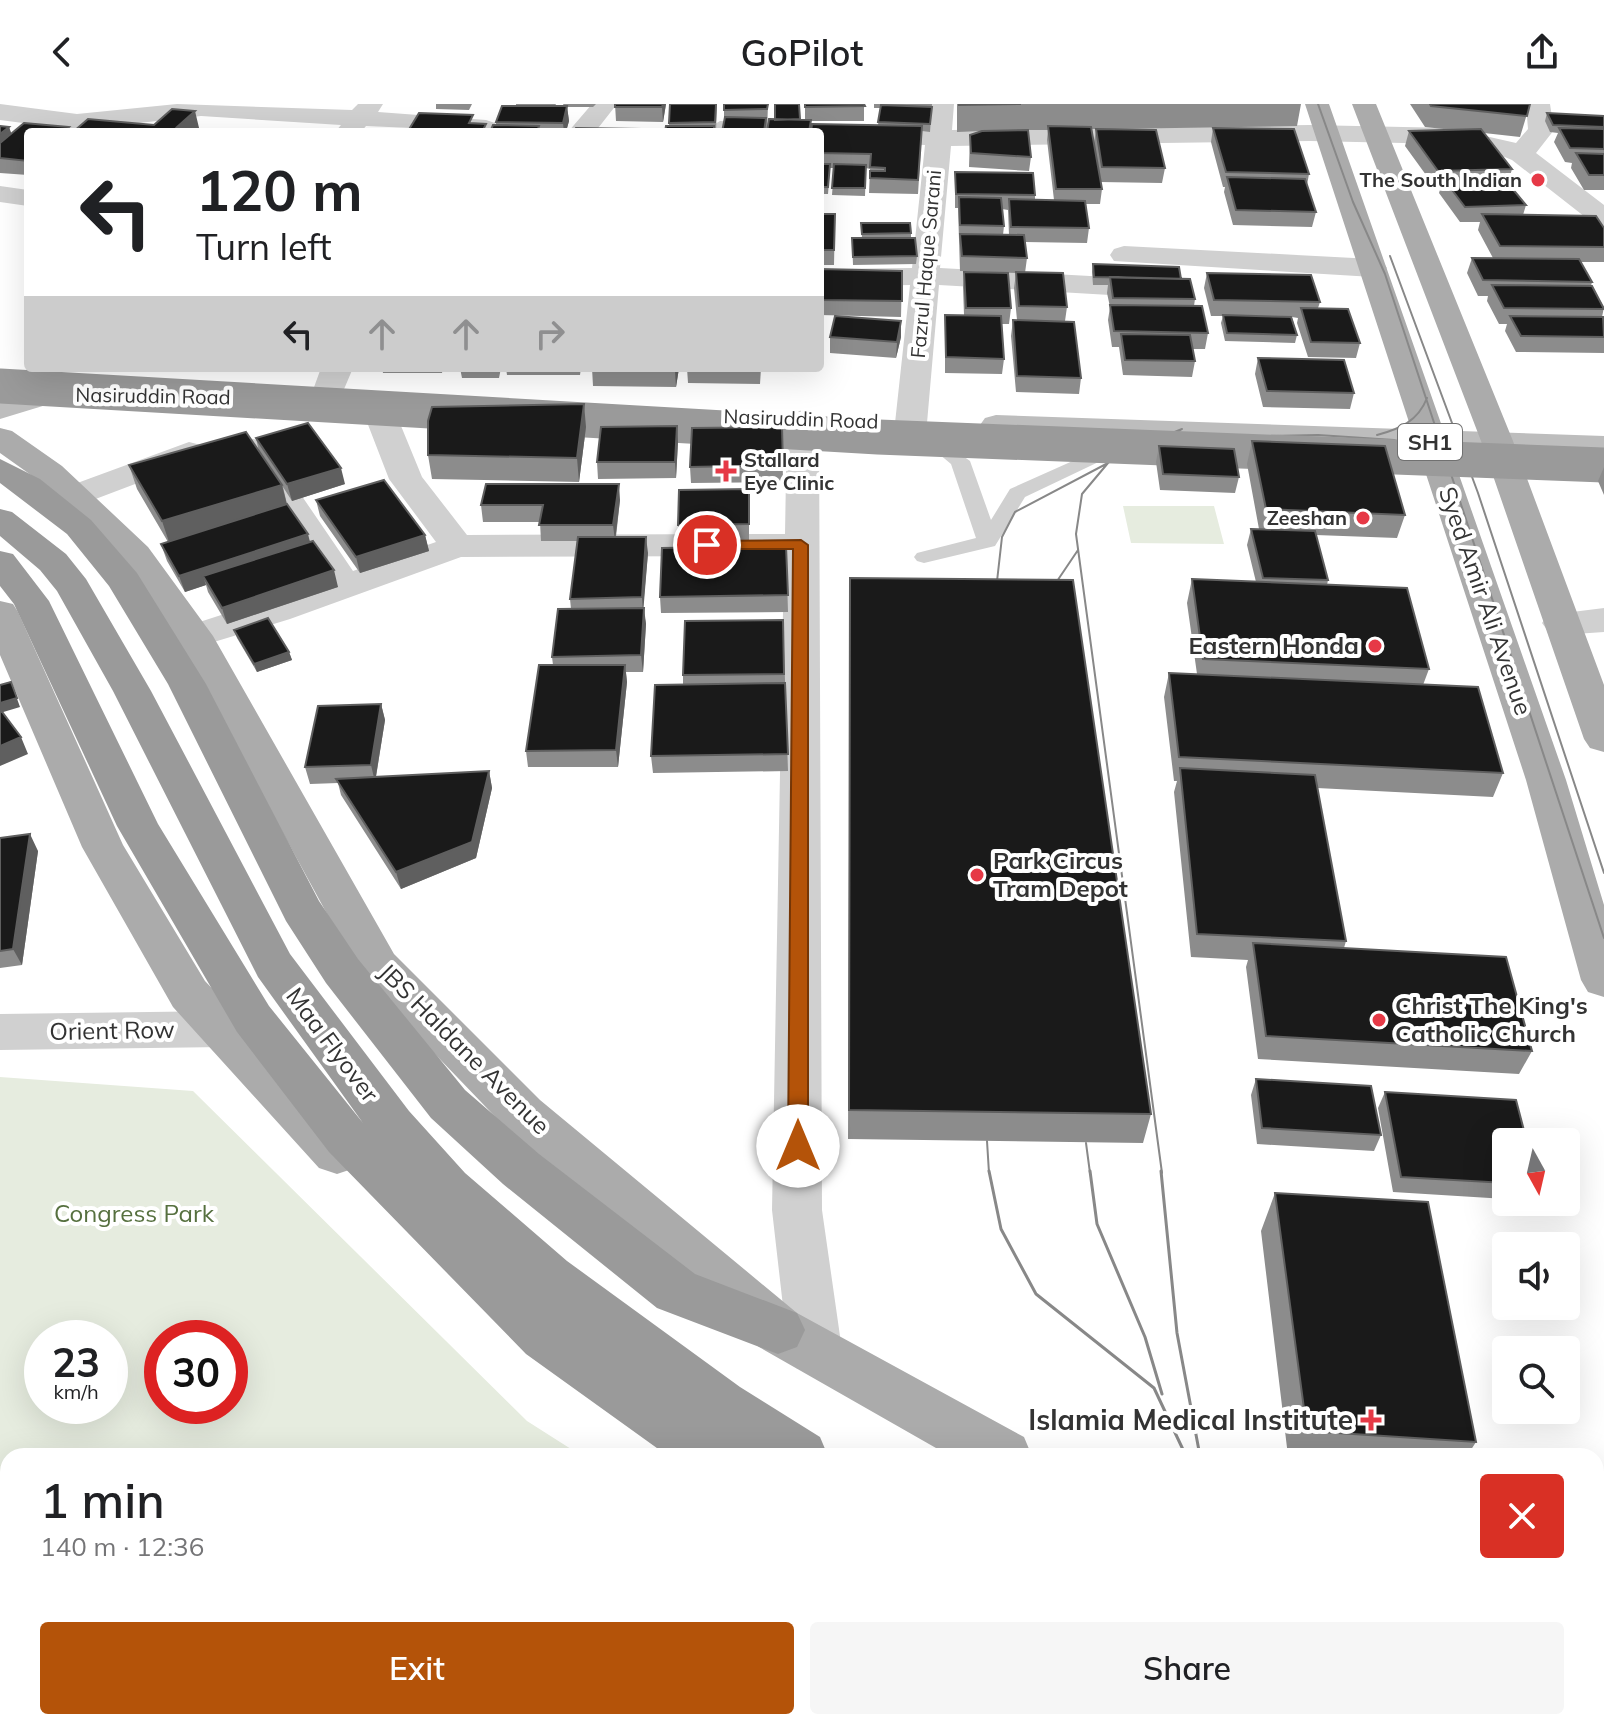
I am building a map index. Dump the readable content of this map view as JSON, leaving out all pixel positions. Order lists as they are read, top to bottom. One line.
{"streets":{"highway":["Maa Flyover"],"main road":["Nasiruddin Road","SH1","Syed Amir Ali Avenue","JBS Haldane Avenue"],"street":["Fazrul Haque Sarani","Orient Row"]},"crossings":[["Fazrul Haque Sarani","Nasiruddin Road"],["Nasiruddin Road","SH1"],["Nasiruddin Road","Syed Amir Ali Avenue"]],"parks":["Congress Park"],"places":{"other":["The South Indian","Zeeshan","Eastern Honda","Park Circus Tram Depot","Christ The King's Catholic Church"],"health":["Stallard Eye Clinic","Islamia Medical Institute"]},"north":"bottom","page":{"header":"GoPilot","turn":["120 m","Turn left"],"speed":"23 km/h","limit":"30","heading":["1 min","140 m · 12:36"],"buttons":["Exit","Share"]}}
